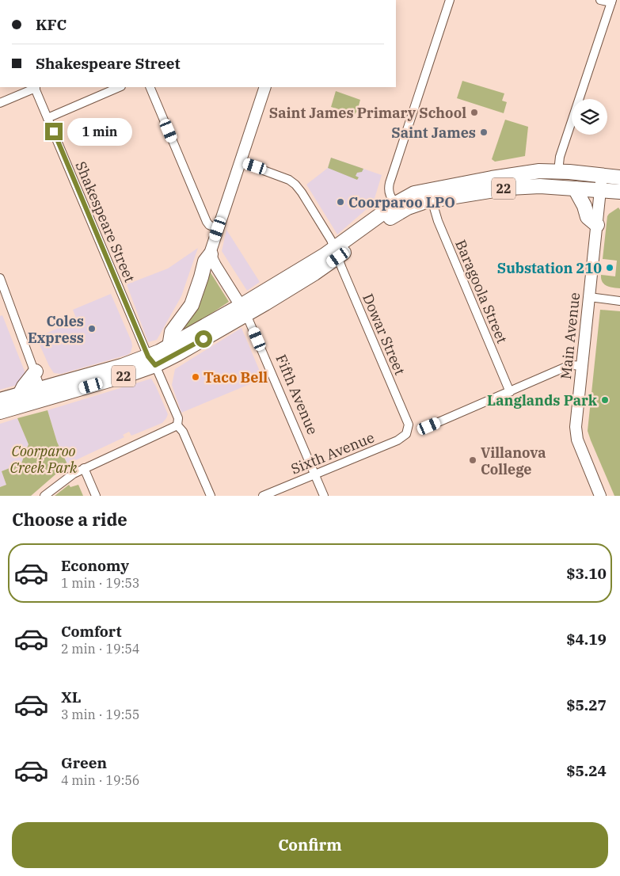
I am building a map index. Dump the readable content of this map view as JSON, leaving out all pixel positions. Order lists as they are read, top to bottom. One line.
{"streets":{"highway":["22"],"street":["Shakespeare Street","Baragoola Street","Dowar Street","Main Avenue","Fifth Avenue","Sixth Avenue"]},"crossings":[["22","Shakespeare Street"],["22","Baragoola Street"],["22","Dowar Street"],["22","Main Avenue"],["22","Fifth Avenue"],["Dowar Street","Sixth Avenue"],["Fifth Avenue","Sixth Avenue"]],"parks":["Coorparoo Creek Park"],"places":["Saint James Primary School","Saint James","Coorparoo LPO","Substation 210","Coles Express","Taco Bell","Langlands Park","Villanova College"],"page":{"banner":["KFC","Shakespeare Street"],"bubble":"1 min","heading":"Choose a ride","list":[{"name":"Economy","note":"1 min · 19:53","value":"$3.10"},{"name":"Comfort","note":"2 min · 19:54","value":"$4.19"},{"name":"XL","note":"3 min · 19:55","value":"$5.27"},{"name":"Green","note":"4 min · 19:56","value":"$5.24"}],"buttons":"Confirm"}}
